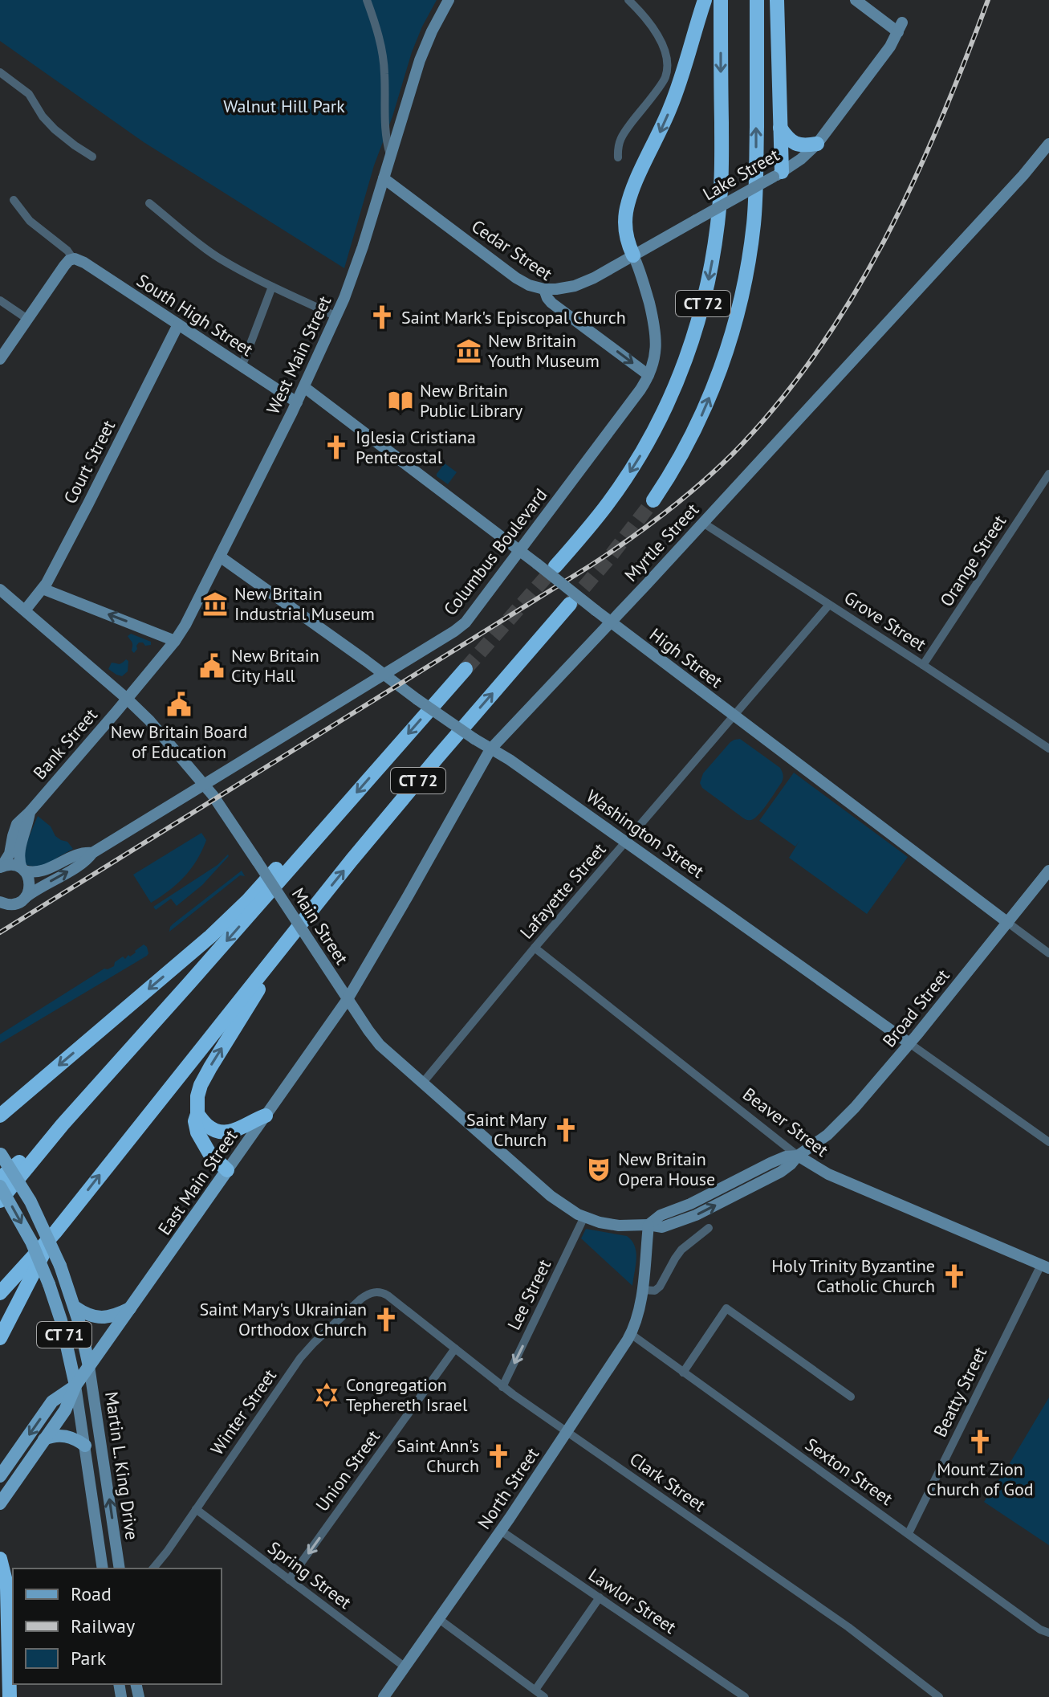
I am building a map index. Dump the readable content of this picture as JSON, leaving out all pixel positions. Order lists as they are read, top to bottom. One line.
{"streets":{"highway":["CT 72"],"main road":["East Main Street","CT 71"],"street":["Lake Street","Cedar Street","South High Street","West Main Street","Court Street","Myrtle Street","Columbus Boulevard","Orange Street","Grove Street","High Street","Bank Street","Washington Street","Lafayette Street","Main Street","Broad Street","Beaver Street","Lee Street","Beatty Street","Winter Street","Martin L. King Drive","Union Street","Sexton Street","Clark Street","North Street","Spring Street","Lawlor Street"]},"crossings":[["Lake Street","Cedar Street"],["Lake Street","Columbus Boulevard"],["Cedar Street","West Main Street"],["Cedar Street","Columbus Boulevard"],["South High Street","West Main Street"],["South High Street","Court Street"],["West Main Street","High Street"],["West Main Street","Bank Street"],["West Main Street","Washington Street"],["West Main Street","Main Street"],["Court Street","Main Street"],["Myrtle Street","Grove Street"],["Myrtle Street","High Street"],["Myrtle Street","Washington Street"],["Myrtle Street","Main Street"],["Myrtle Street","East Main Street"],["Columbus Boulevard","High Street"],["Columbus Boulevard","Bank Street"],["Columbus Boulevard","Washington Street"],["Columbus Boulevard","Main Street"],["Orange Street","Grove Street"],["Grove Street","Lafayette Street"],["High Street","Lafayette Street"],["High Street","Broad Street"],["Bank Street","Main Street"],["Washington Street","Lafayette Street"],["Washington Street","Broad Street"],["Lafayette Street","Main Street"],["Lafayette Street","Beaver Street"],["Main Street","Broad Street"],["Main Street","Beaver Street"],["Main Street","East Main Street"],["Main Street","Lee Street"],["Main Street","North Street"],["Broad Street","Beaver Street"],["Beaver Street","Beatty Street"],["East Main Street","CT 71"],["East Main Street","Martin L. King Drive"],["Lee Street","Clark Street"],["CT 71","Martin L. King Drive"],["Beatty Street","Sexton Street"],["Winter Street","Clark Street"],["Winter Street","Spring Street"],["Union Street","Clark Street"],["Union Street","Spring Street"],["Sexton Street","North Street"],["Clark Street","North Street"],["North Street","Spring Street"],["North Street","Lawlor Street"]],"one_way":["Cedar Street","Lee Street","Union Street"],"parks":["Walnut Hill Park"],"places":{"church":["Saint Mark's Episcopal Church","Iglesia Cristiana Pentecostal","Saint Mary Church","Holy Trinity Byzantine Catholic Church","Saint Mary's Ukrainian Orthodox Church","Mount Zion Church of God","Saint Ann's Church"],"museum":["New Britain Youth Museum","New Britain Industrial Museum"],"library":["New Britain Public Library"],"public building":["New Britain City Hall","New Britain Board of Education"],"theatre":["New Britain Opera House"],"synagogue":["Congregation Tephereth Israel"]},"legend":["Road","Railway","Park"]}
